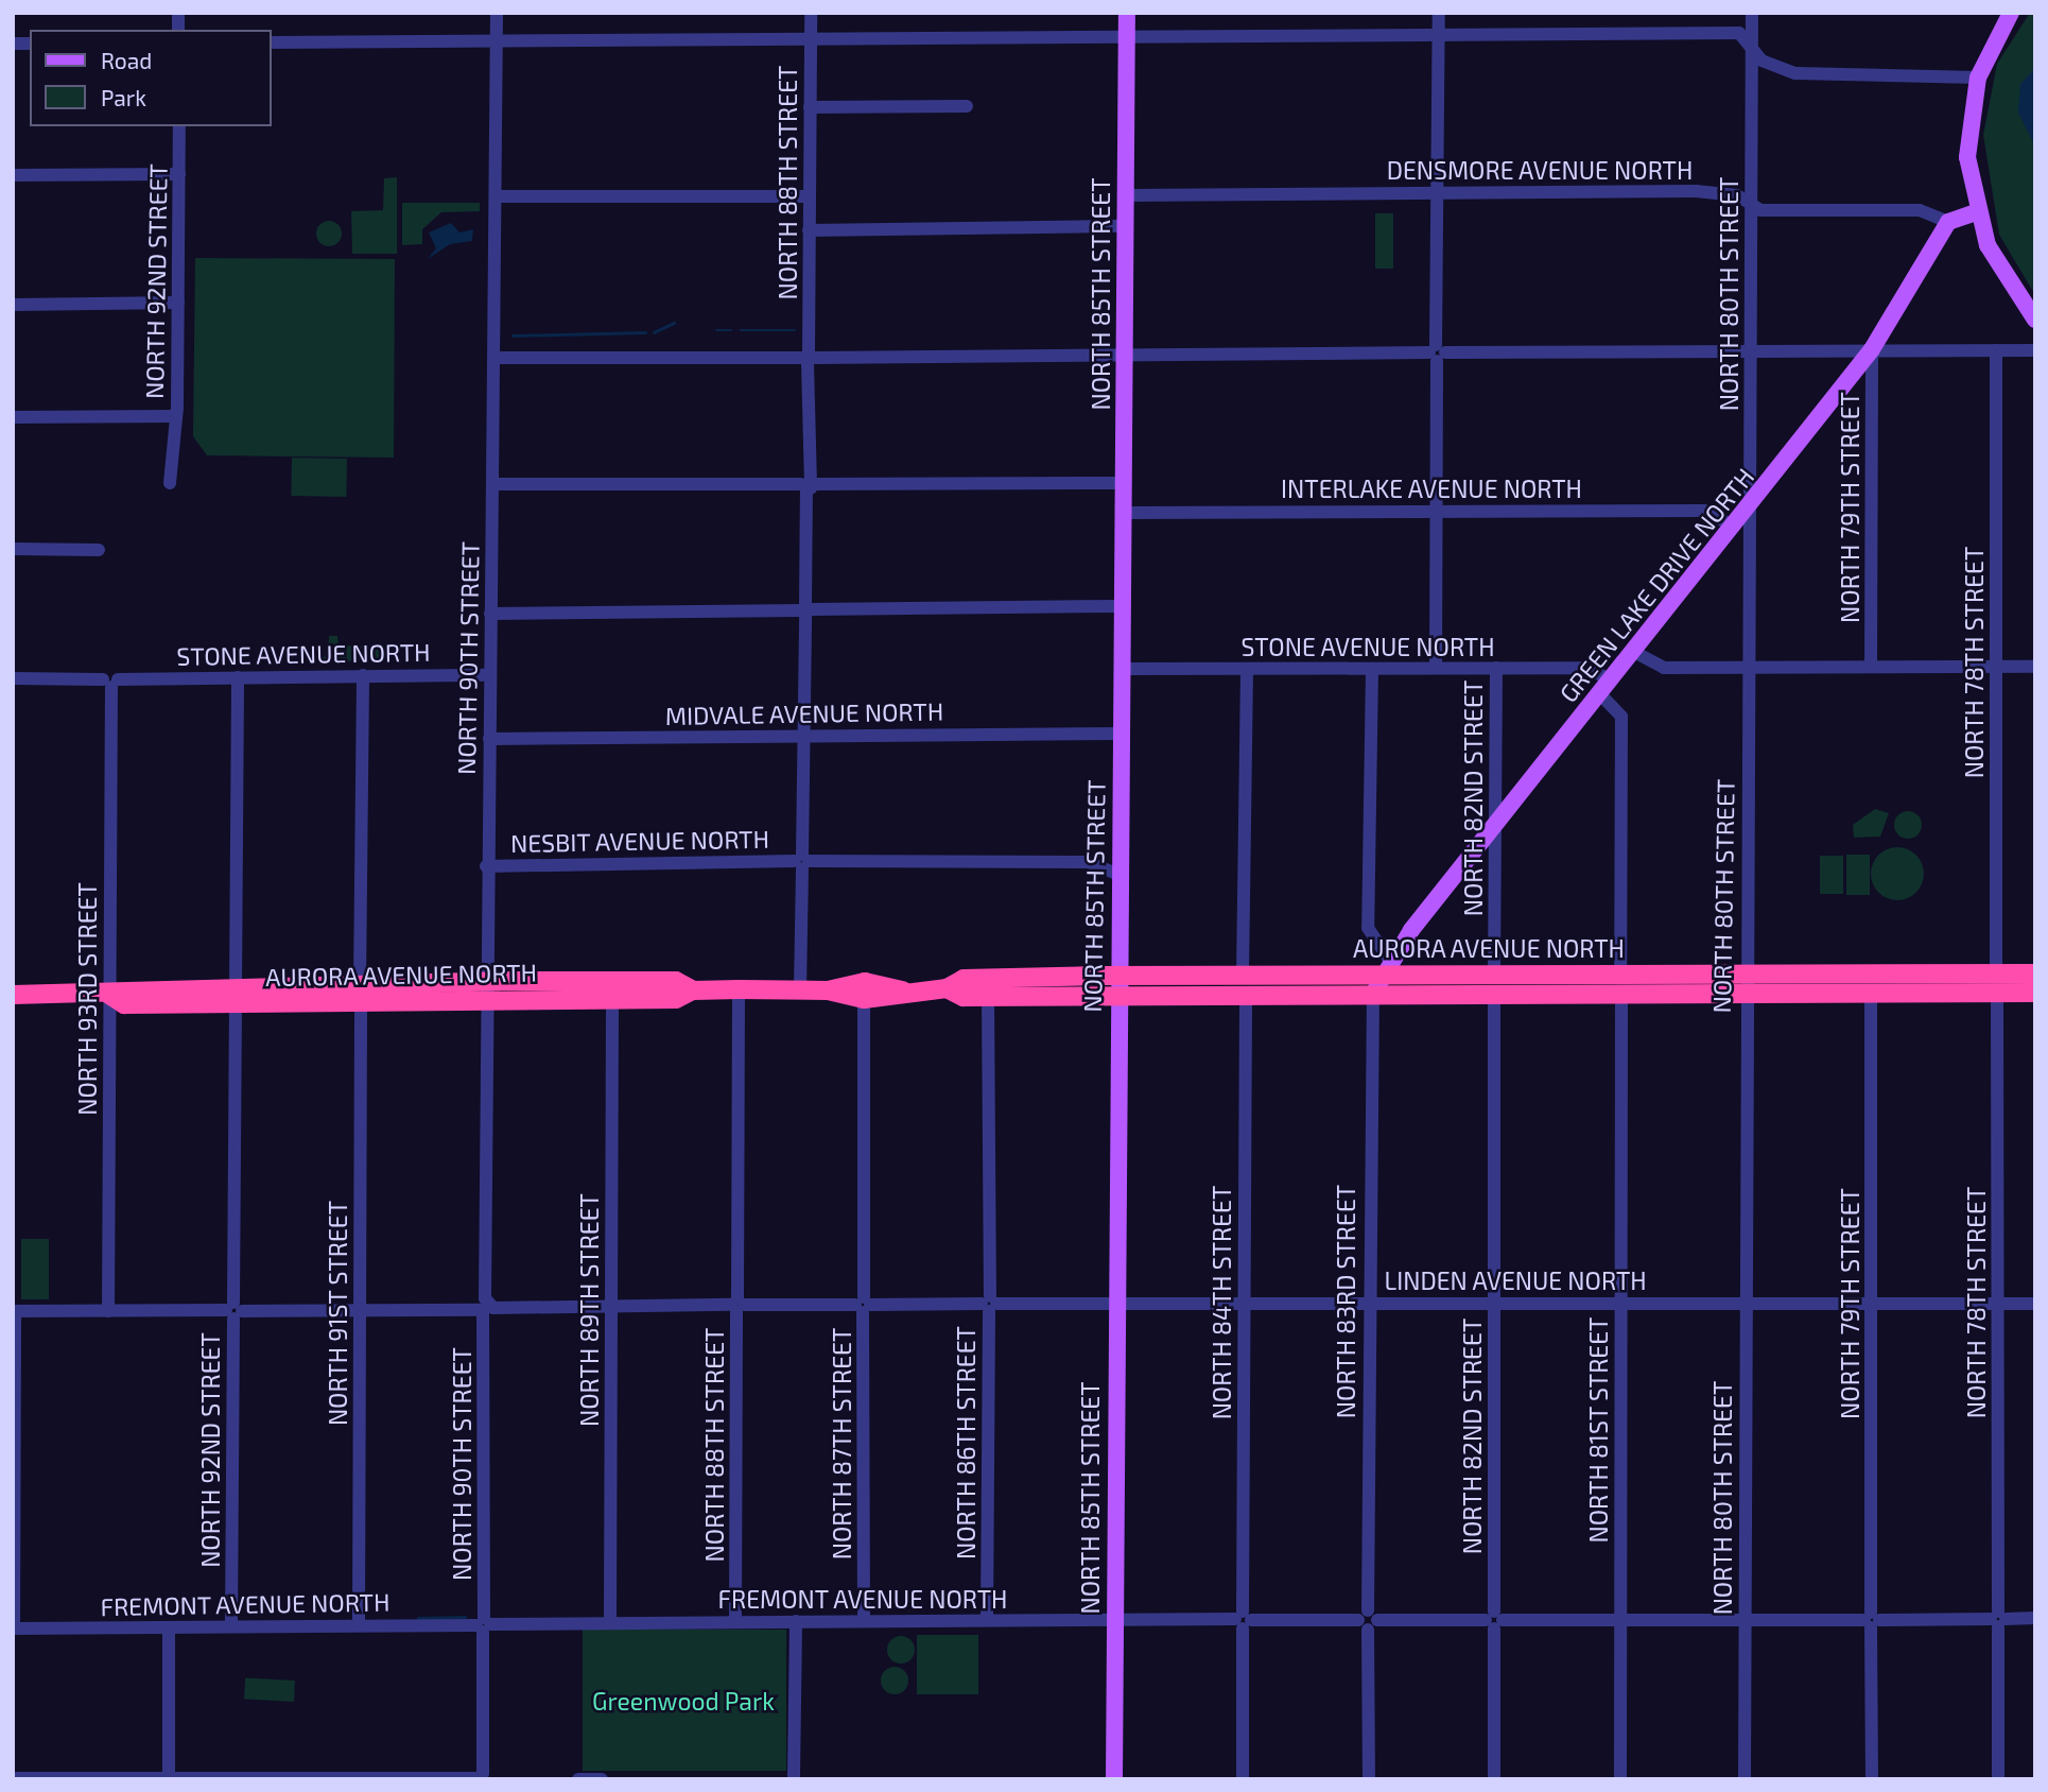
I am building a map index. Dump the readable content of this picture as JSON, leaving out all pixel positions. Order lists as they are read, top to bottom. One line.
{"streets":{"highway":["AURORA AVENUE NORTH"],"main road":["NORTH 85TH STREET","GREEN LAKE DRIVE NORTH"],"street":["DENSMORE AVENUE NORTH","NORTH 88TH STREET","NORTH 92ND STREET","NORTH 80TH STREET","INTERLAKE AVENUE NORTH","NORTH 79TH STREET","STONE AVENUE NORTH","NORTH 90TH STREET","NORTH 78TH STREET","MIDVALE AVENUE NORTH","NORTH 82ND STREET","NESBIT AVENUE NORTH","NORTH 93RD STREET","LINDEN AVENUE NORTH","NORTH 83RD STREET","NORTH 84TH STREET","NORTH 89TH STREET","NORTH 91ST STREET","NORTH 81ST STREET","NORTH 86TH STREET","NORTH 87TH STREET","FREMONT AVENUE NORTH"]},"crossings":[["DENSMORE AVENUE NORTH","NORTH 85TH STREET"],["DENSMORE AVENUE NORTH","NORTH 80TH STREET"],["DENSMORE AVENUE NORTH","GREEN LAKE DRIVE NORTH"],["DENSMORE AVENUE NORTH","NORTH 82ND STREET"],["NORTH 88TH STREET","MIDVALE AVENUE NORTH"],["NORTH 88TH STREET","NESBIT AVENUE NORTH"],["NORTH 88TH STREET","AURORA AVENUE NORTH"],["NORTH 88TH STREET","LINDEN AVENUE NORTH"],["NORTH 88TH STREET","FREMONT AVENUE NORTH"],["NORTH 92ND STREET","STONE AVENUE NORTH"],["NORTH 92ND STREET","AURORA AVENUE NORTH"],["NORTH 92ND STREET","LINDEN AVENUE NORTH"],["NORTH 92ND STREET","FREMONT AVENUE NORTH"],["NORTH 85TH STREET","INTERLAKE AVENUE NORTH"],["NORTH 85TH STREET","STONE AVENUE NORTH"],["NORTH 85TH STREET","MIDVALE AVENUE NORTH"],["NORTH 85TH STREET","NESBIT AVENUE NORTH"],["NORTH 85TH STREET","AURORA AVENUE NORTH"],["NORTH 85TH STREET","LINDEN AVENUE NORTH"],["NORTH 85TH STREET","FREMONT AVENUE NORTH"],["NORTH 80TH STREET","GREEN LAKE DRIVE NORTH"],["NORTH 80TH STREET","AURORA AVENUE NORTH"],["NORTH 80TH STREET","LINDEN AVENUE NORTH"],["NORTH 80TH STREET","FREMONT AVENUE NORTH"],["INTERLAKE AVENUE NORTH","GREEN LAKE DRIVE NORTH"],["INTERLAKE AVENUE NORTH","NORTH 82ND STREET"],["NORTH 79TH STREET","GREEN LAKE DRIVE NORTH"],["NORTH 79TH STREET","AURORA AVENUE NORTH"],["NORTH 79TH STREET","LINDEN AVENUE NORTH"],["NORTH 79TH STREET","FREMONT AVENUE NORTH"],["GREEN LAKE DRIVE NORTH","STONE AVENUE NORTH"],["GREEN LAKE DRIVE NORTH","NORTH 82ND STREET"],["GREEN LAKE DRIVE NORTH","AURORA AVENUE NORTH"],["GREEN LAKE DRIVE NORTH","NORTH 83RD STREET"],["GREEN LAKE DRIVE NORTH","NORTH 81ST STREET"],["STONE AVENUE NORTH","NORTH 90TH STREET"],["STONE AVENUE NORTH","NORTH 82ND STREET"],["STONE AVENUE NORTH","NORTH 93RD STREET"],["STONE AVENUE NORTH","NORTH 91ST STREET"],["NORTH 90TH STREET","MIDVALE AVENUE NORTH"],["NORTH 90TH STREET","NESBIT AVENUE NORTH"],["NORTH 90TH STREET","AURORA AVENUE NORTH"],["NORTH 90TH STREET","LINDEN AVENUE NORTH"],["NORTH 90TH STREET","FREMONT AVENUE NORTH"],["NORTH 78TH STREET","AURORA AVENUE NORTH"],["NORTH 78TH STREET","LINDEN AVENUE NORTH"],["NORTH 78TH STREET","FREMONT AVENUE NORTH"],["NORTH 82ND STREET","AURORA AVENUE NORTH"],["NORTH 82ND STREET","LINDEN AVENUE NORTH"],["NORTH 82ND STREET","FREMONT AVENUE NORTH"],["AURORA AVENUE NORTH","NORTH 93RD STREET"],["AURORA AVENUE NORTH","NORTH 83RD STREET"],["AURORA AVENUE NORTH","NORTH 84TH STREET"],["AURORA AVENUE NORTH","NORTH 89TH STREET"],["AURORA AVENUE NORTH","NORTH 91ST STREET"],["AURORA AVENUE NORTH","NORTH 81ST STREET"],["AURORA AVENUE NORTH","NORTH 86TH STREET"],["AURORA AVENUE NORTH","NORTH 87TH STREET"],["NORTH 93RD STREET","LINDEN AVENUE NORTH"],["LINDEN AVENUE NORTH","NORTH 83RD STREET"],["LINDEN AVENUE NORTH","NORTH 84TH STREET"],["LINDEN AVENUE NORTH","NORTH 89TH STREET"],["LINDEN AVENUE NORTH","NORTH 91ST STREET"],["LINDEN AVENUE NORTH","NORTH 81ST STREET"],["LINDEN AVENUE NORTH","NORTH 86TH STREET"],["LINDEN AVENUE NORTH","NORTH 87TH STREET"],["NORTH 83RD STREET","FREMONT AVENUE NORTH"],["NORTH 84TH STREET","FREMONT AVENUE NORTH"],["NORTH 89TH STREET","FREMONT AVENUE NORTH"],["NORTH 91ST STREET","FREMONT AVENUE NORTH"],["NORTH 81ST STREET","FREMONT AVENUE NORTH"],["NORTH 86TH STREET","FREMONT AVENUE NORTH"],["NORTH 87TH STREET","FREMONT AVENUE NORTH"]],"parks":["Greenwood Park"],"legend":["Road","Park"]}
